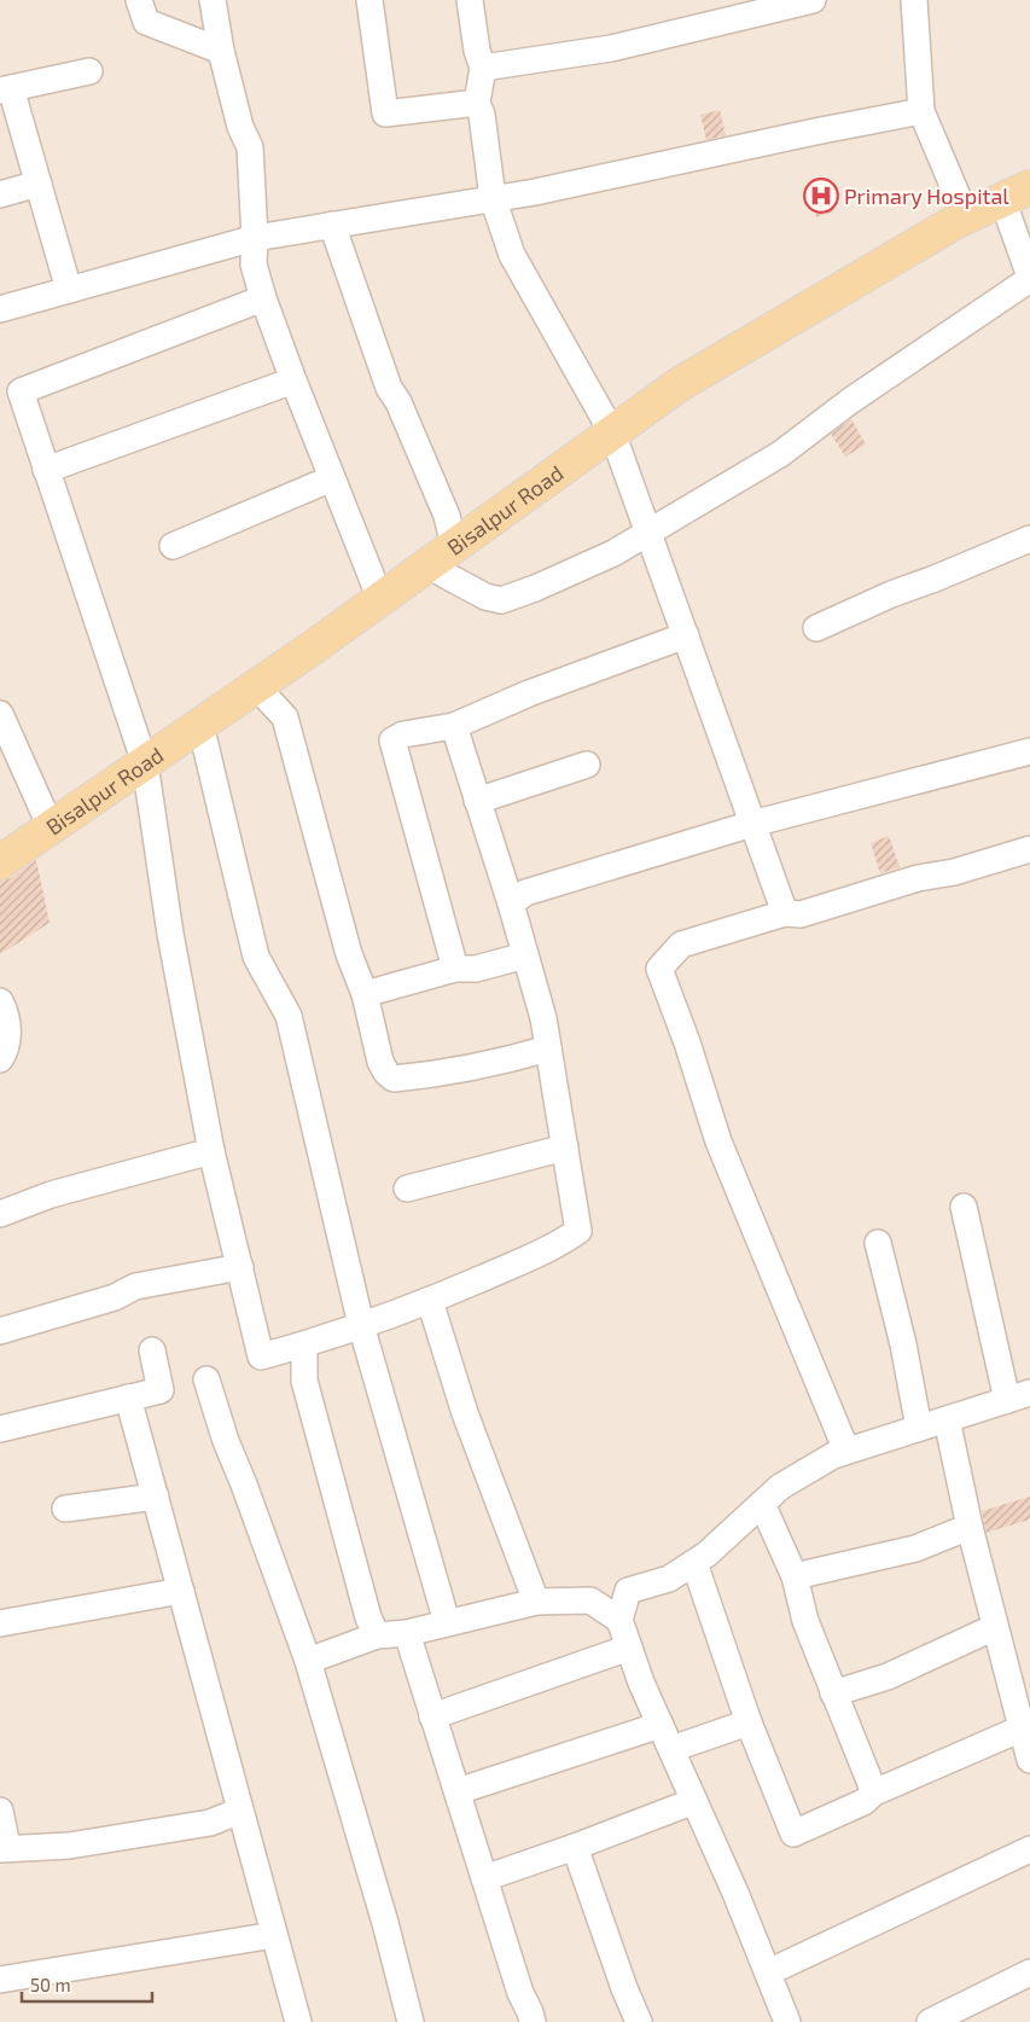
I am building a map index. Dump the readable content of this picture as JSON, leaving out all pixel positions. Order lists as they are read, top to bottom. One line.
{"streets":{"main road":["Bisalpur Road"]},"places":{"hospital":["Primary Hospital"]},"scale_bar":"50 m"}
